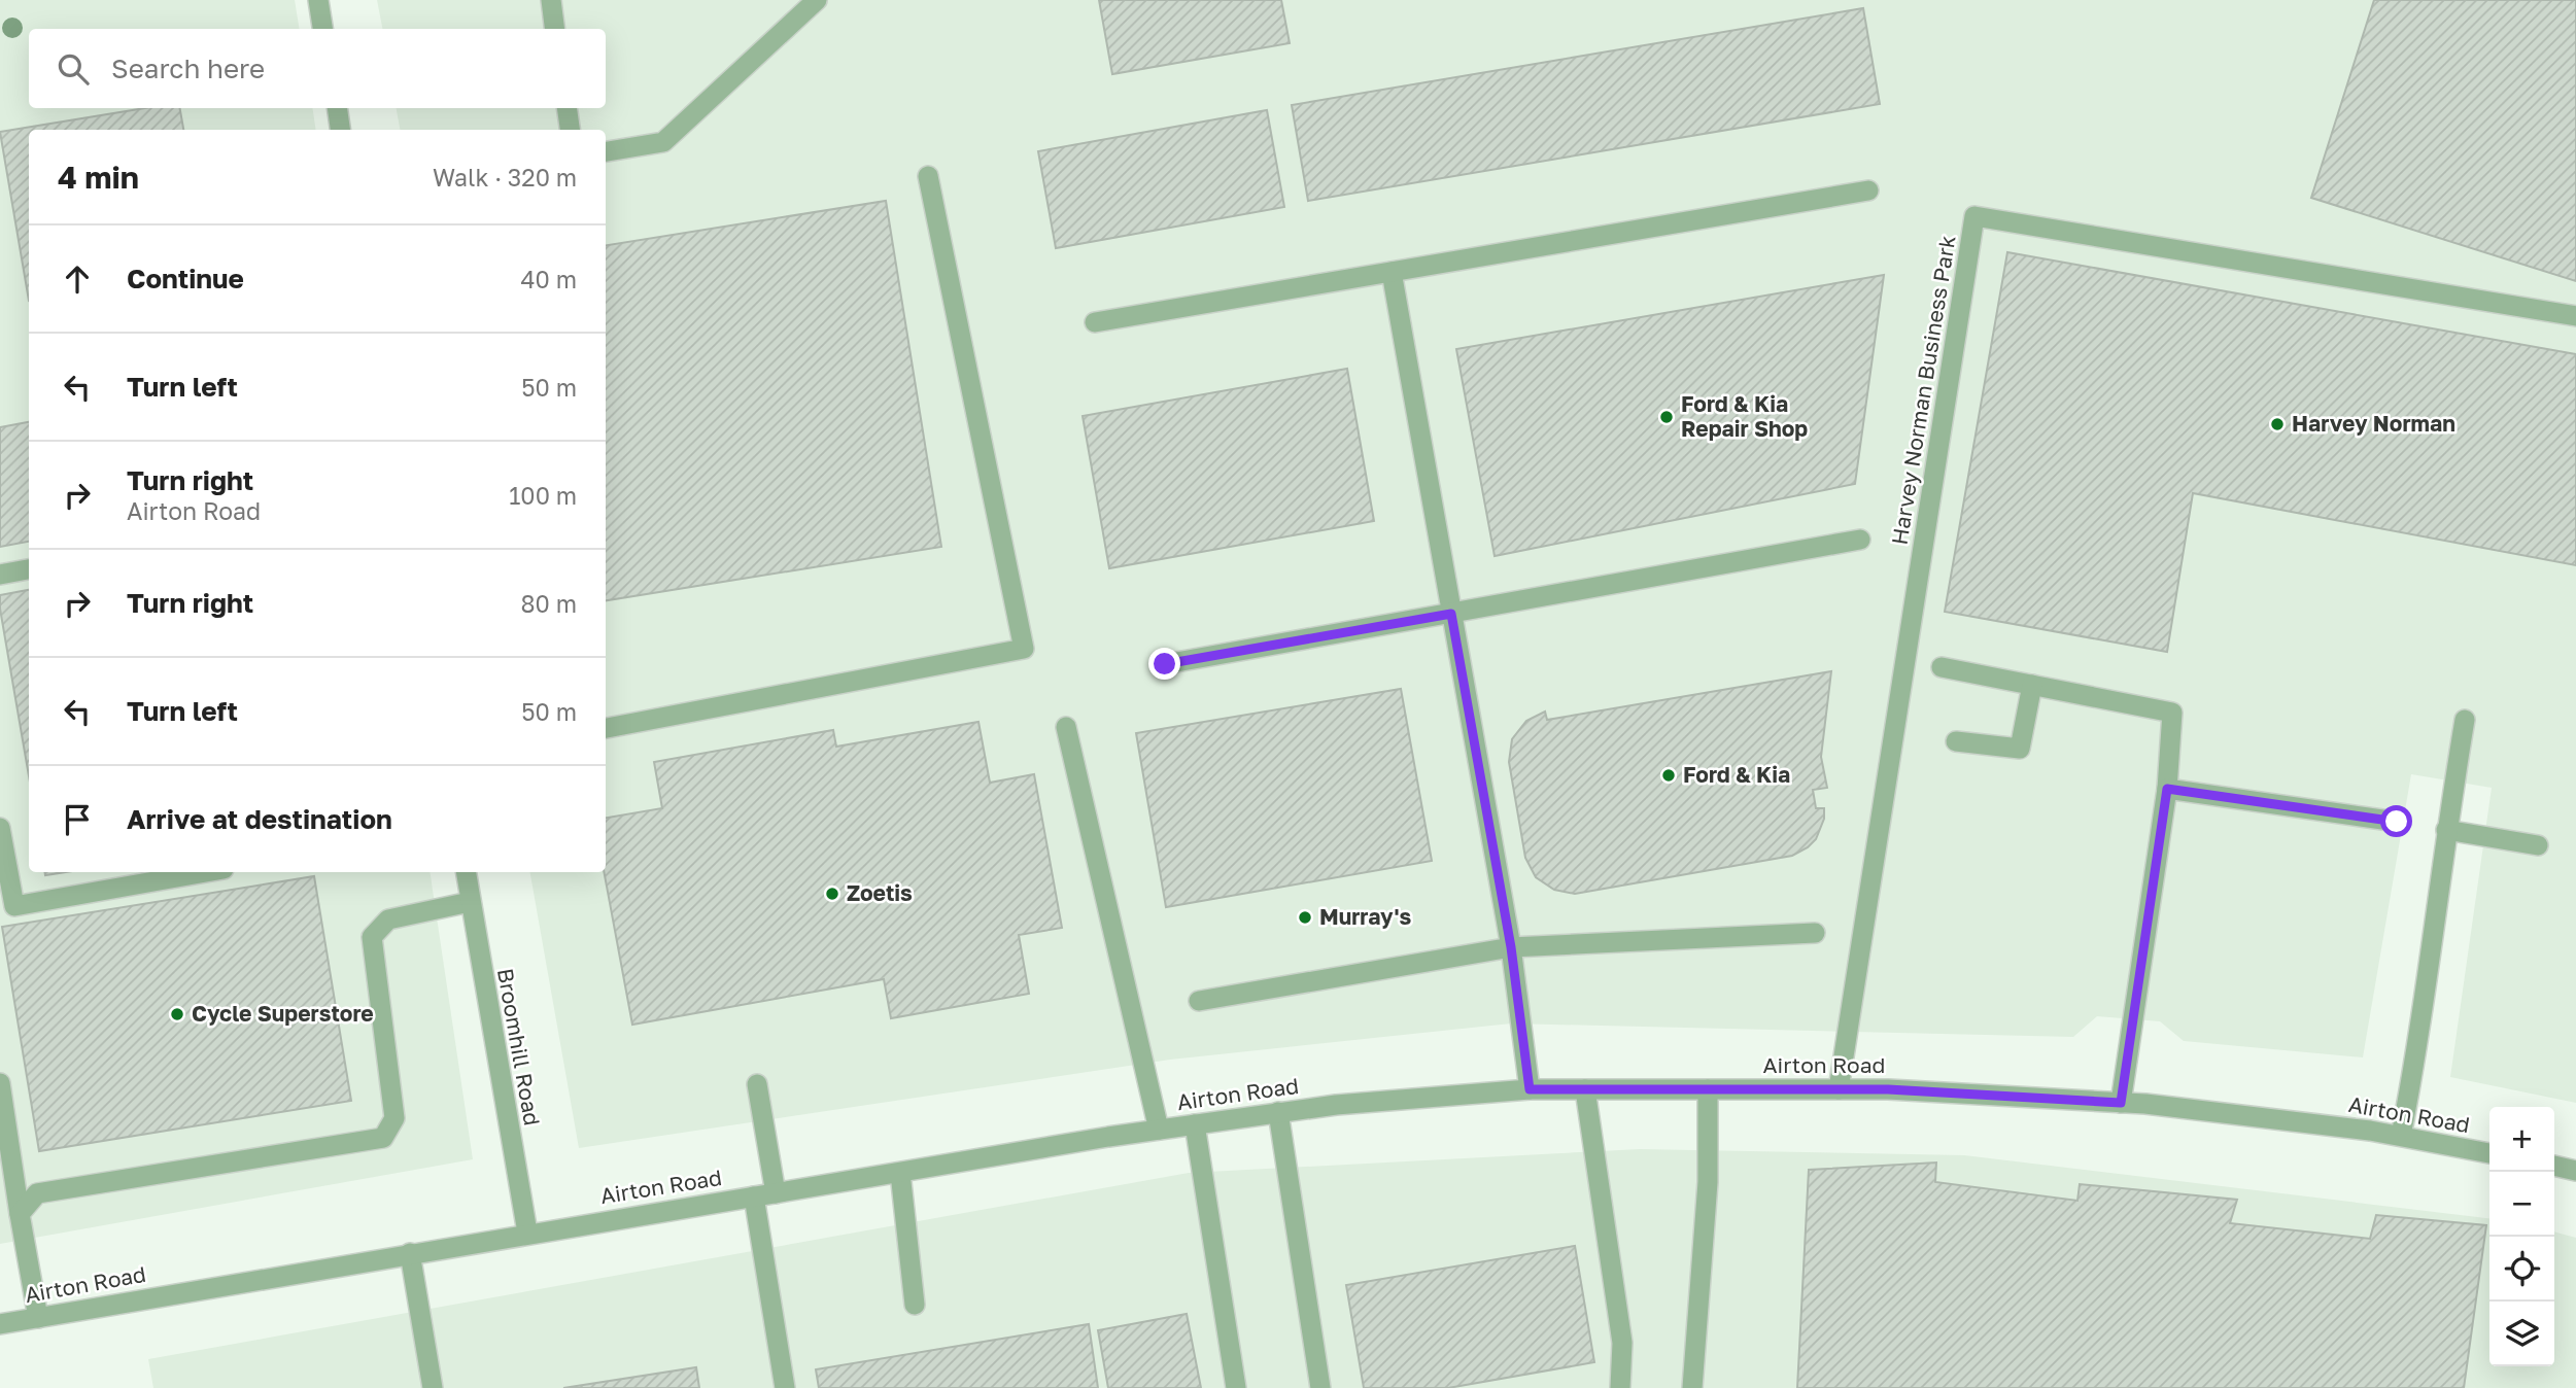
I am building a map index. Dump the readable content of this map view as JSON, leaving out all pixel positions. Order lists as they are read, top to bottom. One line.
{"streets":{"street":["Harvey Norman Business Park","Broomhill Road","Airton Road"]},"crossings":[["Harvey Norman Business Park","Airton Road"],["Broomhill Road","Airton Road"]],"places":["Ford & Kia Repair Shop","Harvey Norman","Ford & Kia","Zoetis","Murray's","Cycle Superstore"],"page":{"search":"Search here","heading":["4 min","Walk · 320 m"],"list":[["Continue","40 m"],["Turn left","50 m"],["Turn right","Airton Road","100 m"],["Turn right","80 m"],["Turn left","50 m"],"Arrive at destination"],"map_buttons":["+","−"]}}
